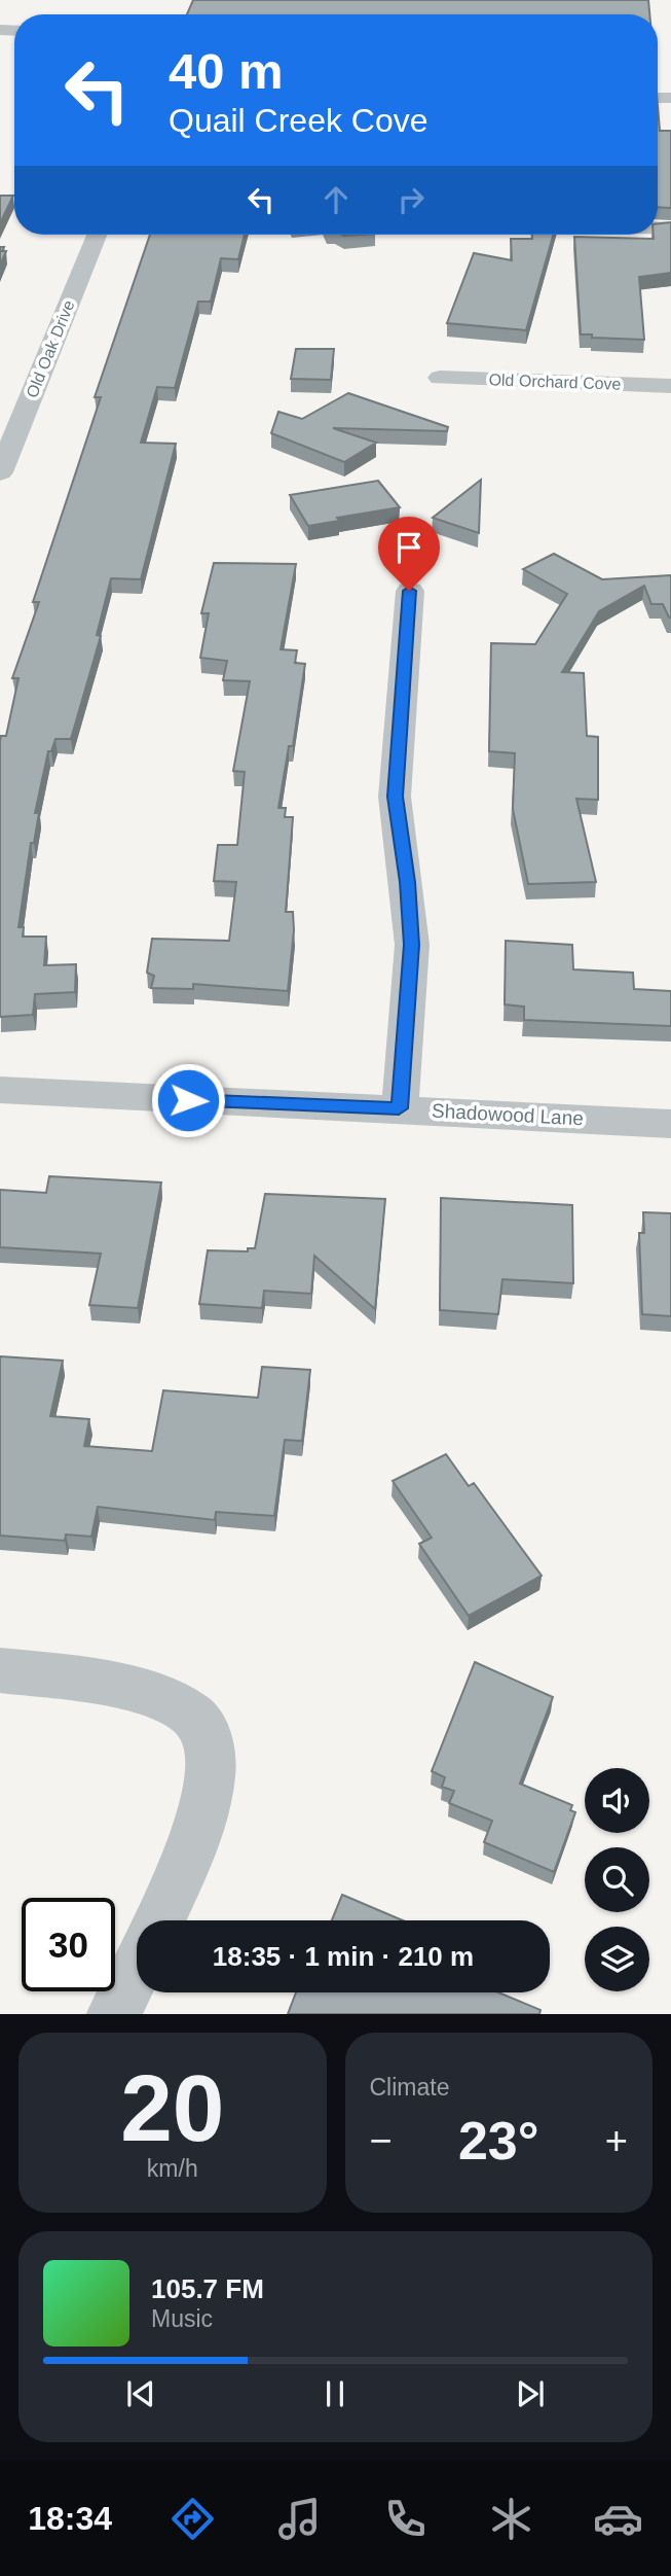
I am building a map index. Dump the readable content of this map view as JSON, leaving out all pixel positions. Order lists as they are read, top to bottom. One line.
{"streets":{"street":["Old Oak Drive","Old Orchard Cove","Shadowood Lane"]},"page":{"turn":["40 m","Quail Creek Cove"],"limit":"30","trip":"18:35 · 1 min · 210 m","tile":[["20","km/h"],"Climate"],"heat":["−","23°","+"],"song":["105.7 FM","Music"],"tabs":"18:34"}}
